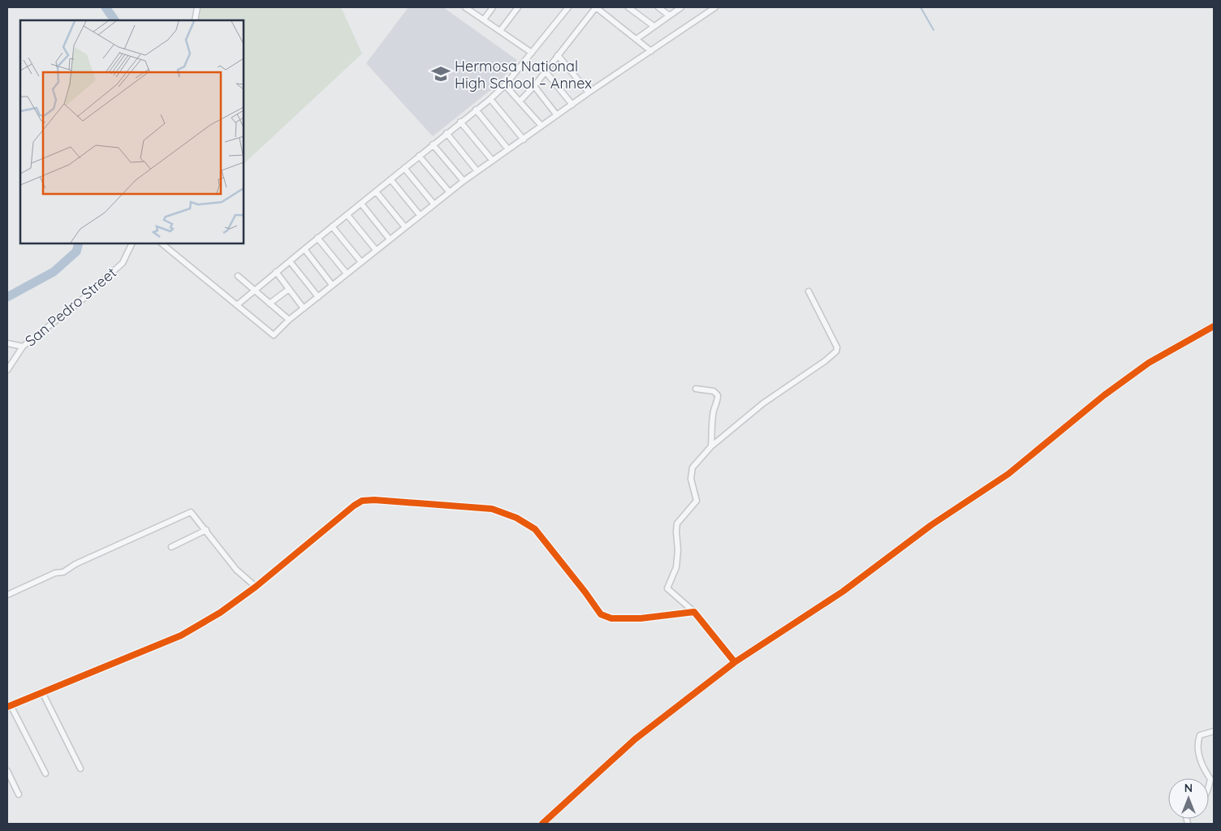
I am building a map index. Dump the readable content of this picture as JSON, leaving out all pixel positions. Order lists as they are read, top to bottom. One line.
{"streets":{"street":["San Pedro Street"]},"places":{"school or university":["Hermosa National High School – Annex"]},"north":"top"}
